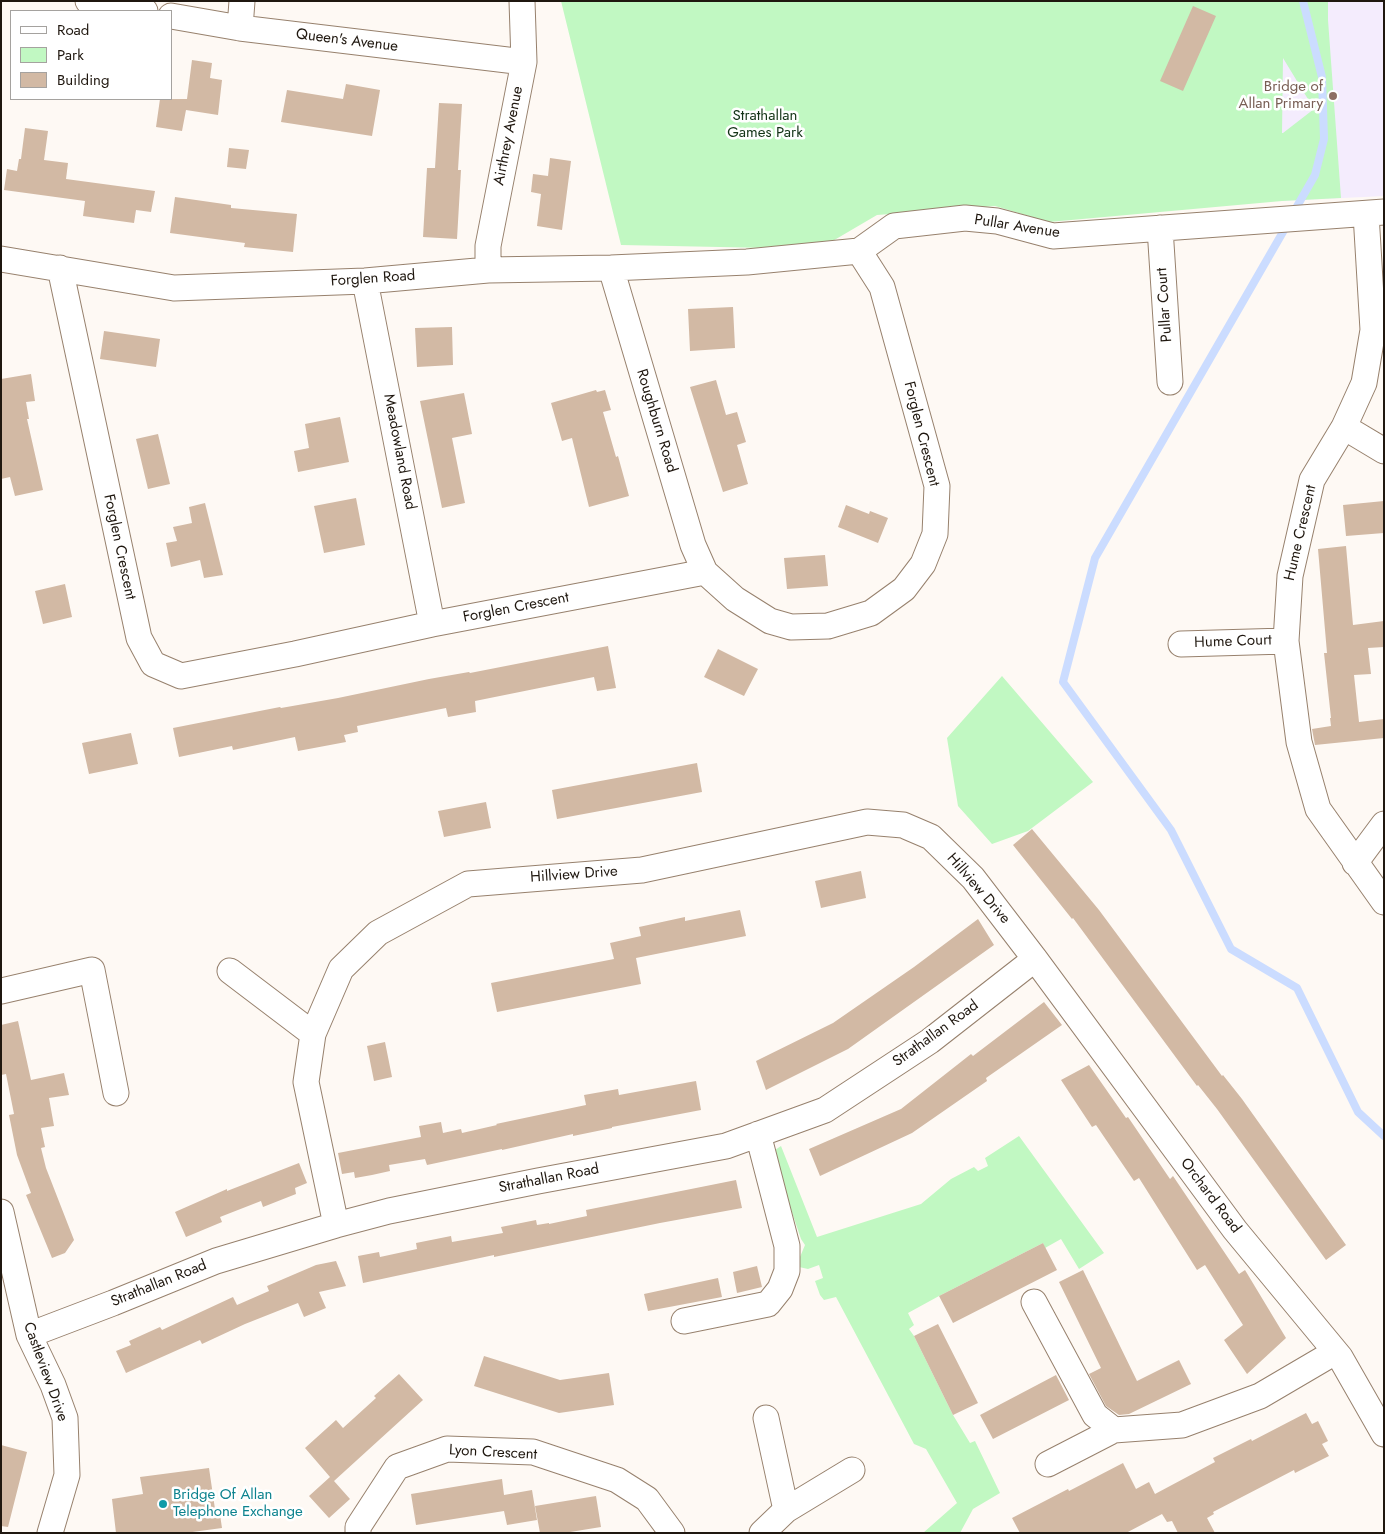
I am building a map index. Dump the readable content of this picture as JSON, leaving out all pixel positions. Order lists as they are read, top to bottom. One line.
{"streets":{"street":["Queen's Avenue","Airthrey Avenue","Pullar Avenue","Forglen Road","Pullar Court","Roughburn Road","Forglen Crescent","Meadowland Road","Hume Crescent","Hume Court","Hillview Drive","Strathallan Road","Orchard Road","Castleview Drive","Lyon Crescent"]},"crossings":[["Queen's Avenue","Airthrey Avenue"],["Airthrey Avenue","Forglen Road"],["Pullar Avenue","Forglen Road"],["Pullar Avenue","Pullar Court"],["Pullar Avenue","Forglen Crescent"],["Pullar Avenue","Hume Crescent"],["Forglen Road","Roughburn Road"],["Forglen Road","Forglen Crescent"],["Forglen Road","Meadowland Road"],["Roughburn Road","Forglen Crescent"],["Forglen Crescent","Meadowland Road"],["Hume Crescent","Hume Court"],["Hillview Drive","Strathallan Road"],["Hillview Drive","Orchard Road"],["Strathallan Road","Orchard Road"],["Strathallan Road","Castleview Drive"]],"parks":["Strathallan Games Park"],"places":["Bridge of Allan Primary","Bridge Of Allan Telephone Exchange"],"legend":["Road","Park","Building"]}
